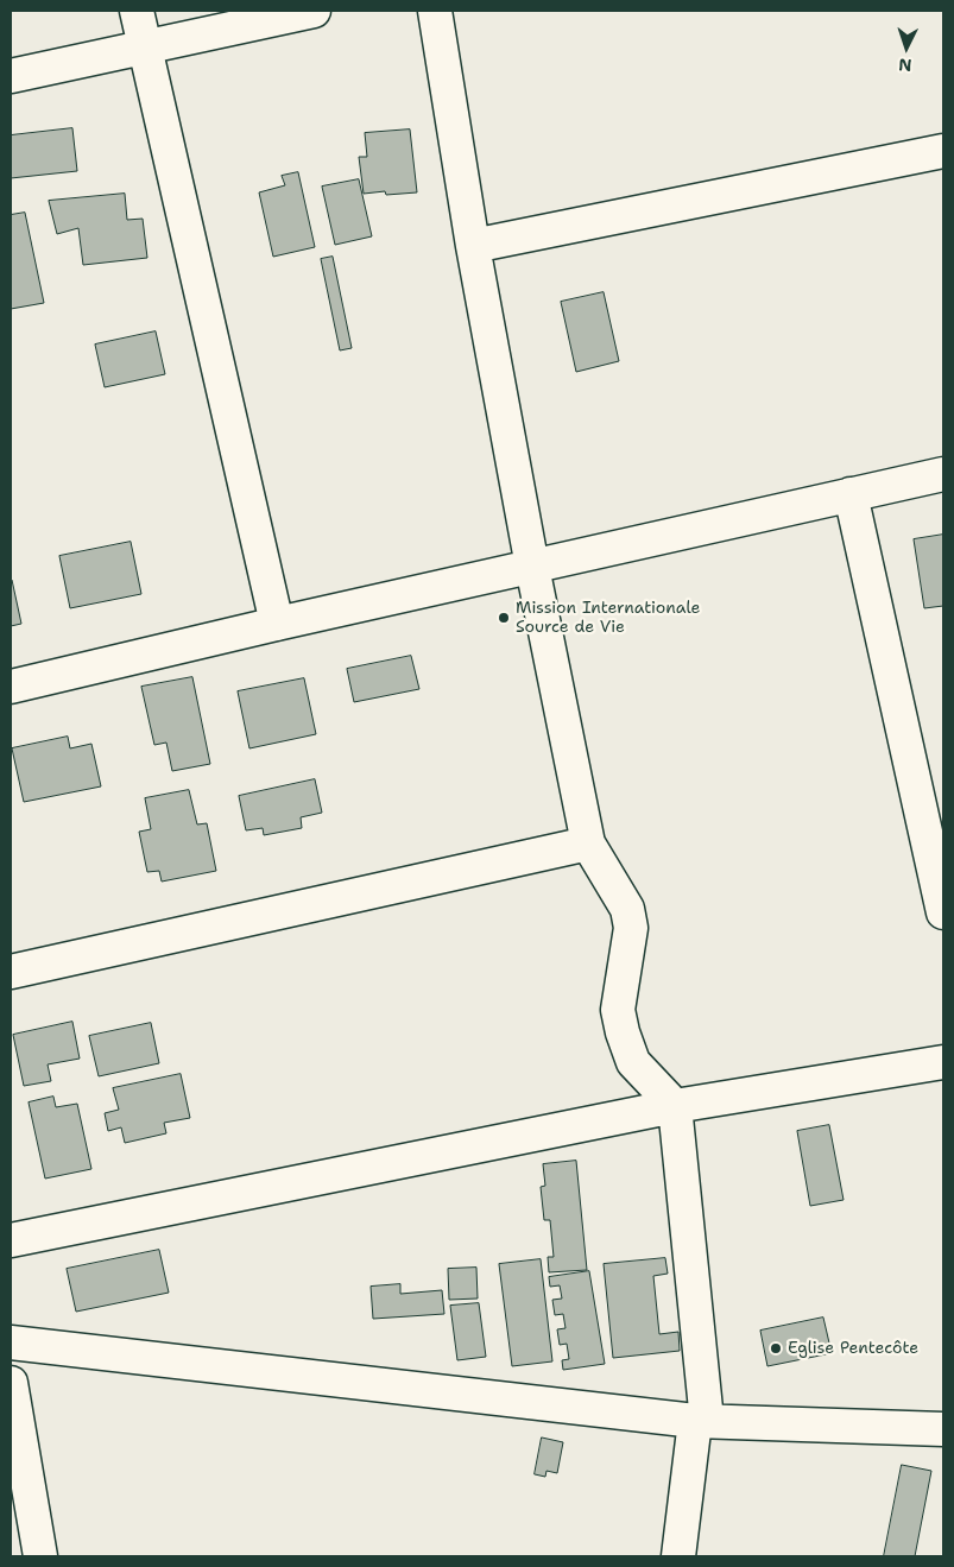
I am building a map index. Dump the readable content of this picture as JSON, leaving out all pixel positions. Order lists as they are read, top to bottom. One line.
{"places":["Mission Internationale Source de Vie","Eglise Pentecôte"],"north":"bottom"}
